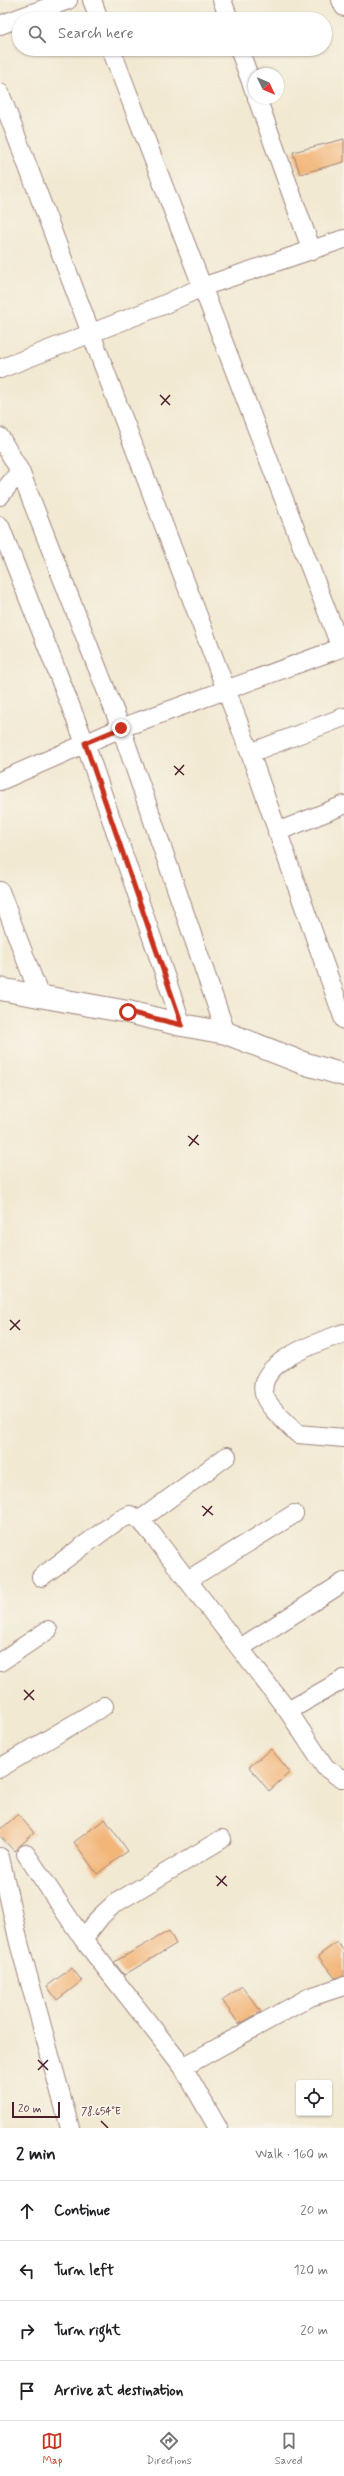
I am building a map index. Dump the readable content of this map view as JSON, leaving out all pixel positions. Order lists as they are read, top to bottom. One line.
{"scale_bar":"20 m","north":"bottom right","page":{"search":"Search here","scale":"20 m","heading":["2 min","Walk · 160 m"],"list":[["Continue","20 m"],["Turn left","120 m"],["Turn right","20 m"],"Arrive at destination"],"nav":["Map","Directions","Saved"]},"coordinates":["78.654°E"]}
